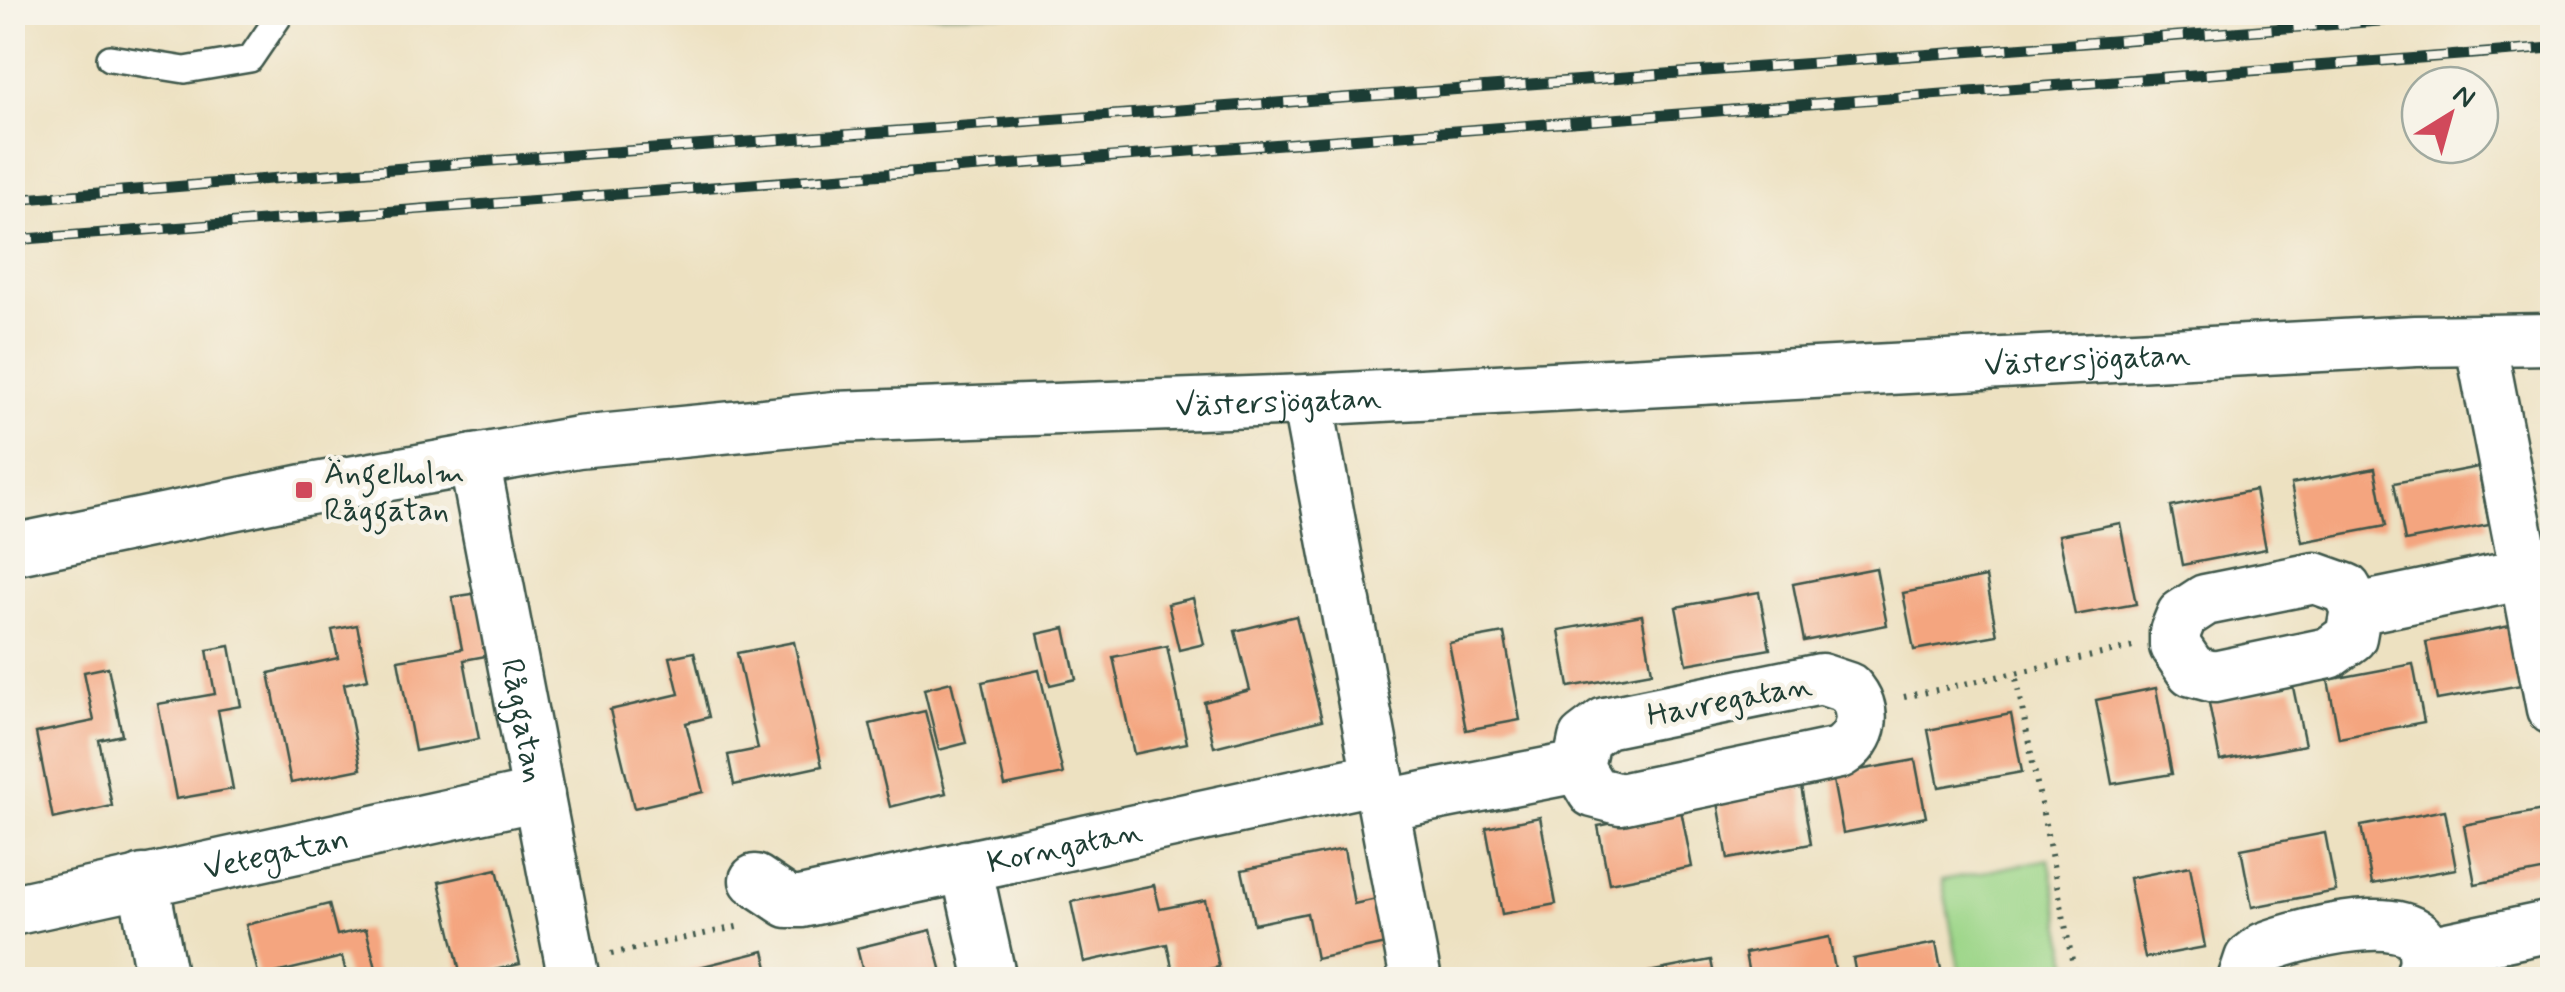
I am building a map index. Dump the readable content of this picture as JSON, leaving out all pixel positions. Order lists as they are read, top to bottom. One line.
{"streets":{"street":["Västersjögatan","Havregatan","Råggatan","Korngatan","Vetegatan"]},"crossings":[["Västersjögatan","Råggatan"],["Råggatan","Vetegatan"]],"places":{"transit":["Ängelholm Råggatan"]},"north":"top right"}
